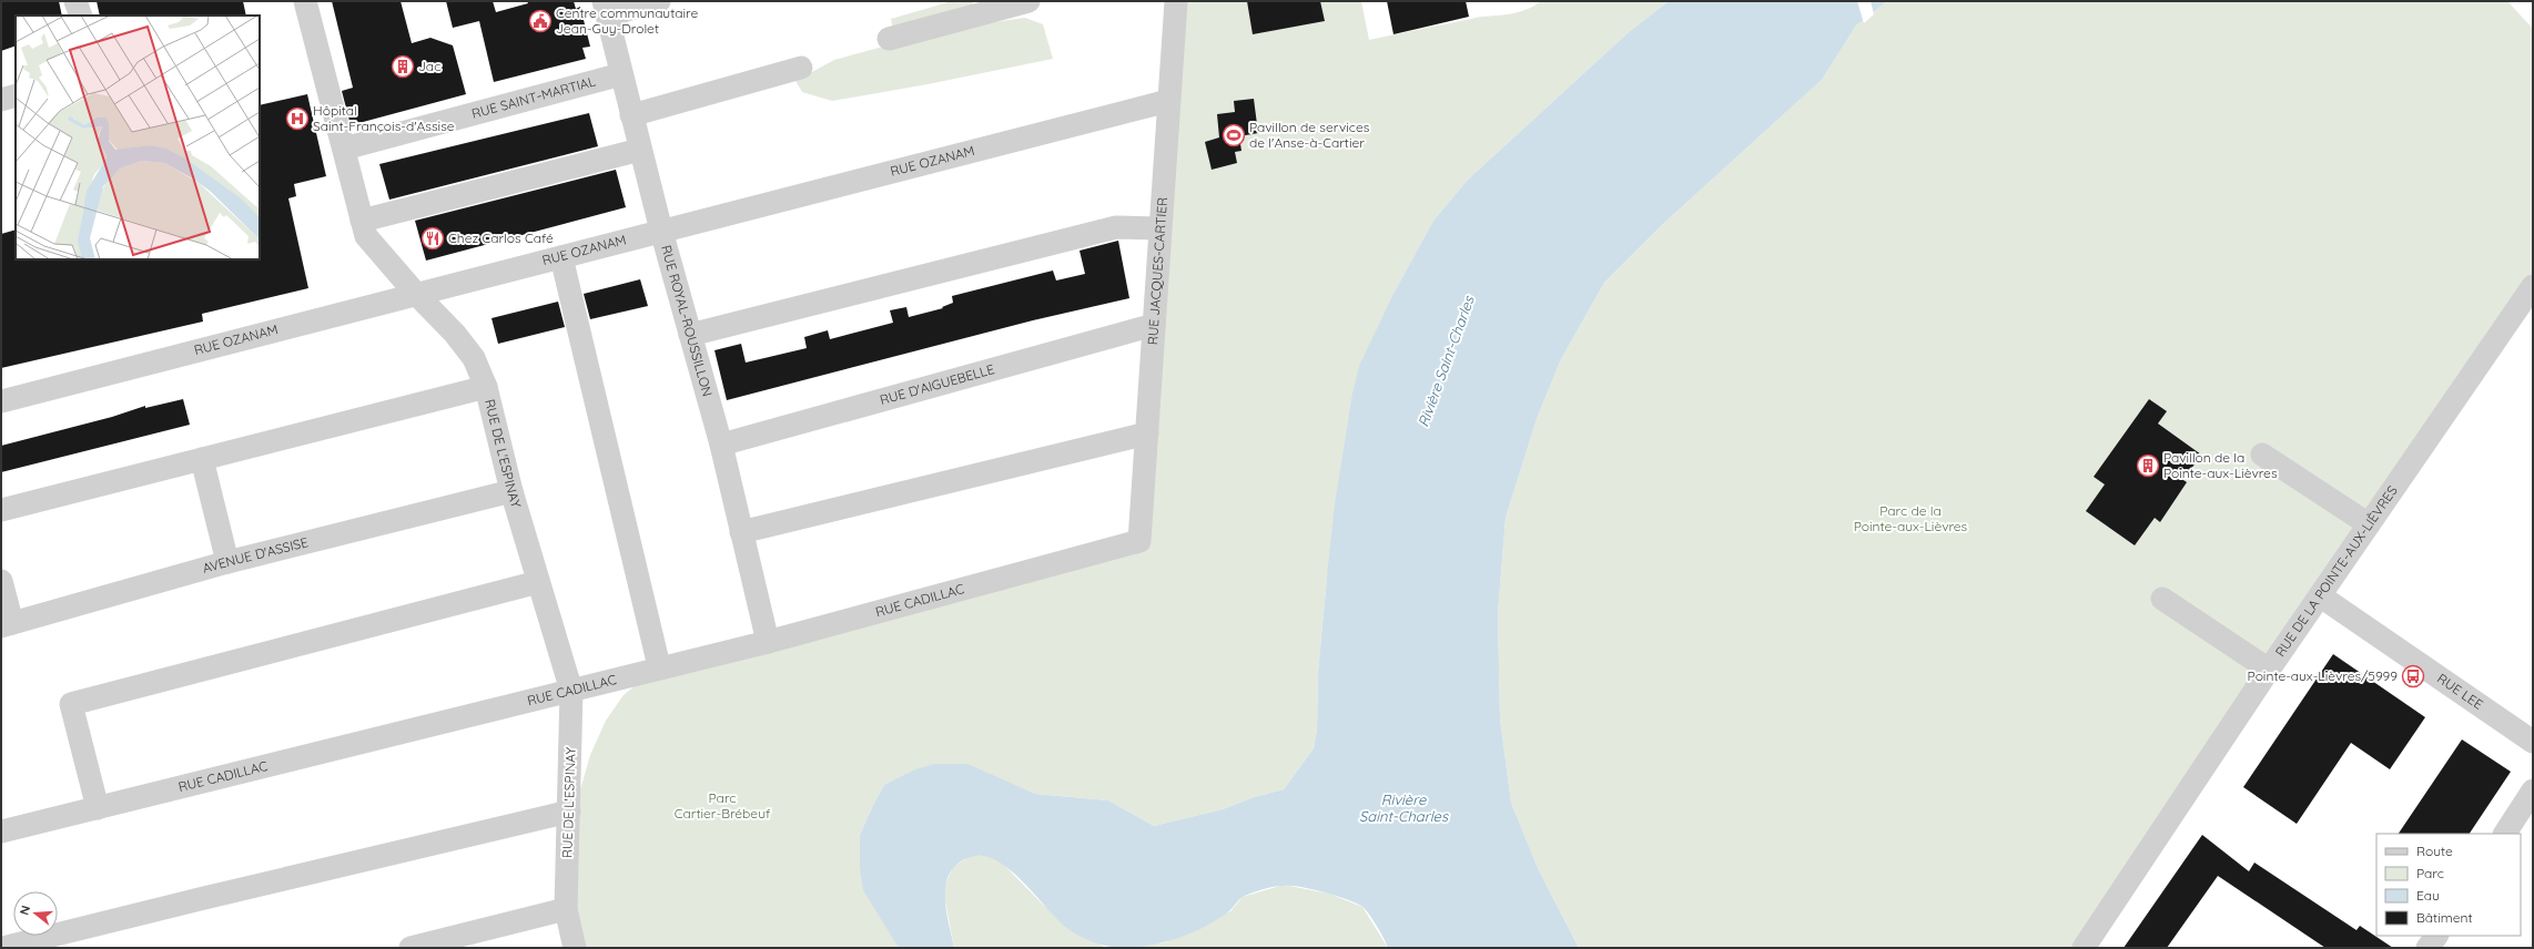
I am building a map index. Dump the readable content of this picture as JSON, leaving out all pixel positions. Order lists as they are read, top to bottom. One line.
{"streets":{"street":["RUE SAINT-MARTIAL","RUE OZANAM","RUE JACQUES-CARTIER","RUE ROYAL-ROUSSILLON","RUE D'AIGUEBELLE","RUE DE L'ESPINAY","AVENUE D'ASSISE","RUE DE LA POINTE-AUX-LIÈVRES","RUE CADILLAC","RUE LEE"]},"crossings":[["RUE SAINT-MARTIAL","RUE ROYAL-ROUSSILLON"],["RUE SAINT-MARTIAL","RUE DE L'ESPINAY"],["RUE OZANAM","RUE JACQUES-CARTIER"],["RUE OZANAM","RUE ROYAL-ROUSSILLON"],["RUE OZANAM","RUE DE L'ESPINAY"],["RUE JACQUES-CARTIER","RUE D'AIGUEBELLE"],["RUE JACQUES-CARTIER","RUE CADILLAC"],["RUE ROYAL-ROUSSILLON","RUE D'AIGUEBELLE"],["RUE ROYAL-ROUSSILLON","RUE CADILLAC"],["RUE DE L'ESPINAY","AVENUE D'ASSISE"],["RUE DE L'ESPINAY","RUE CADILLAC"],["RUE DE LA POINTE-AUX-LIÈVRES","RUE LEE"]],"water":["Rivière Saint-Charles"],"parks":["Parc de la Pointe-aux-Lièvres","Parc Cartier-Brébeuf"],"places":{"public building":["Centre communautaire Jean-Guy-Drolet"],"building":["Jac","Pavillon de la Pointe-aux-Lièvres"],"hospital":["Hôpital Saint-François-d'Assise"],"sports":["Pavillon de services de l'Anse-à-Cartier"],"restaurant":["Chez Carlos Café"],"bus stop":["Pointe-aux-Lièvres/5999"]},"legend":["Route","Parc","Eau","Bâtiment"],"north":"left"}
